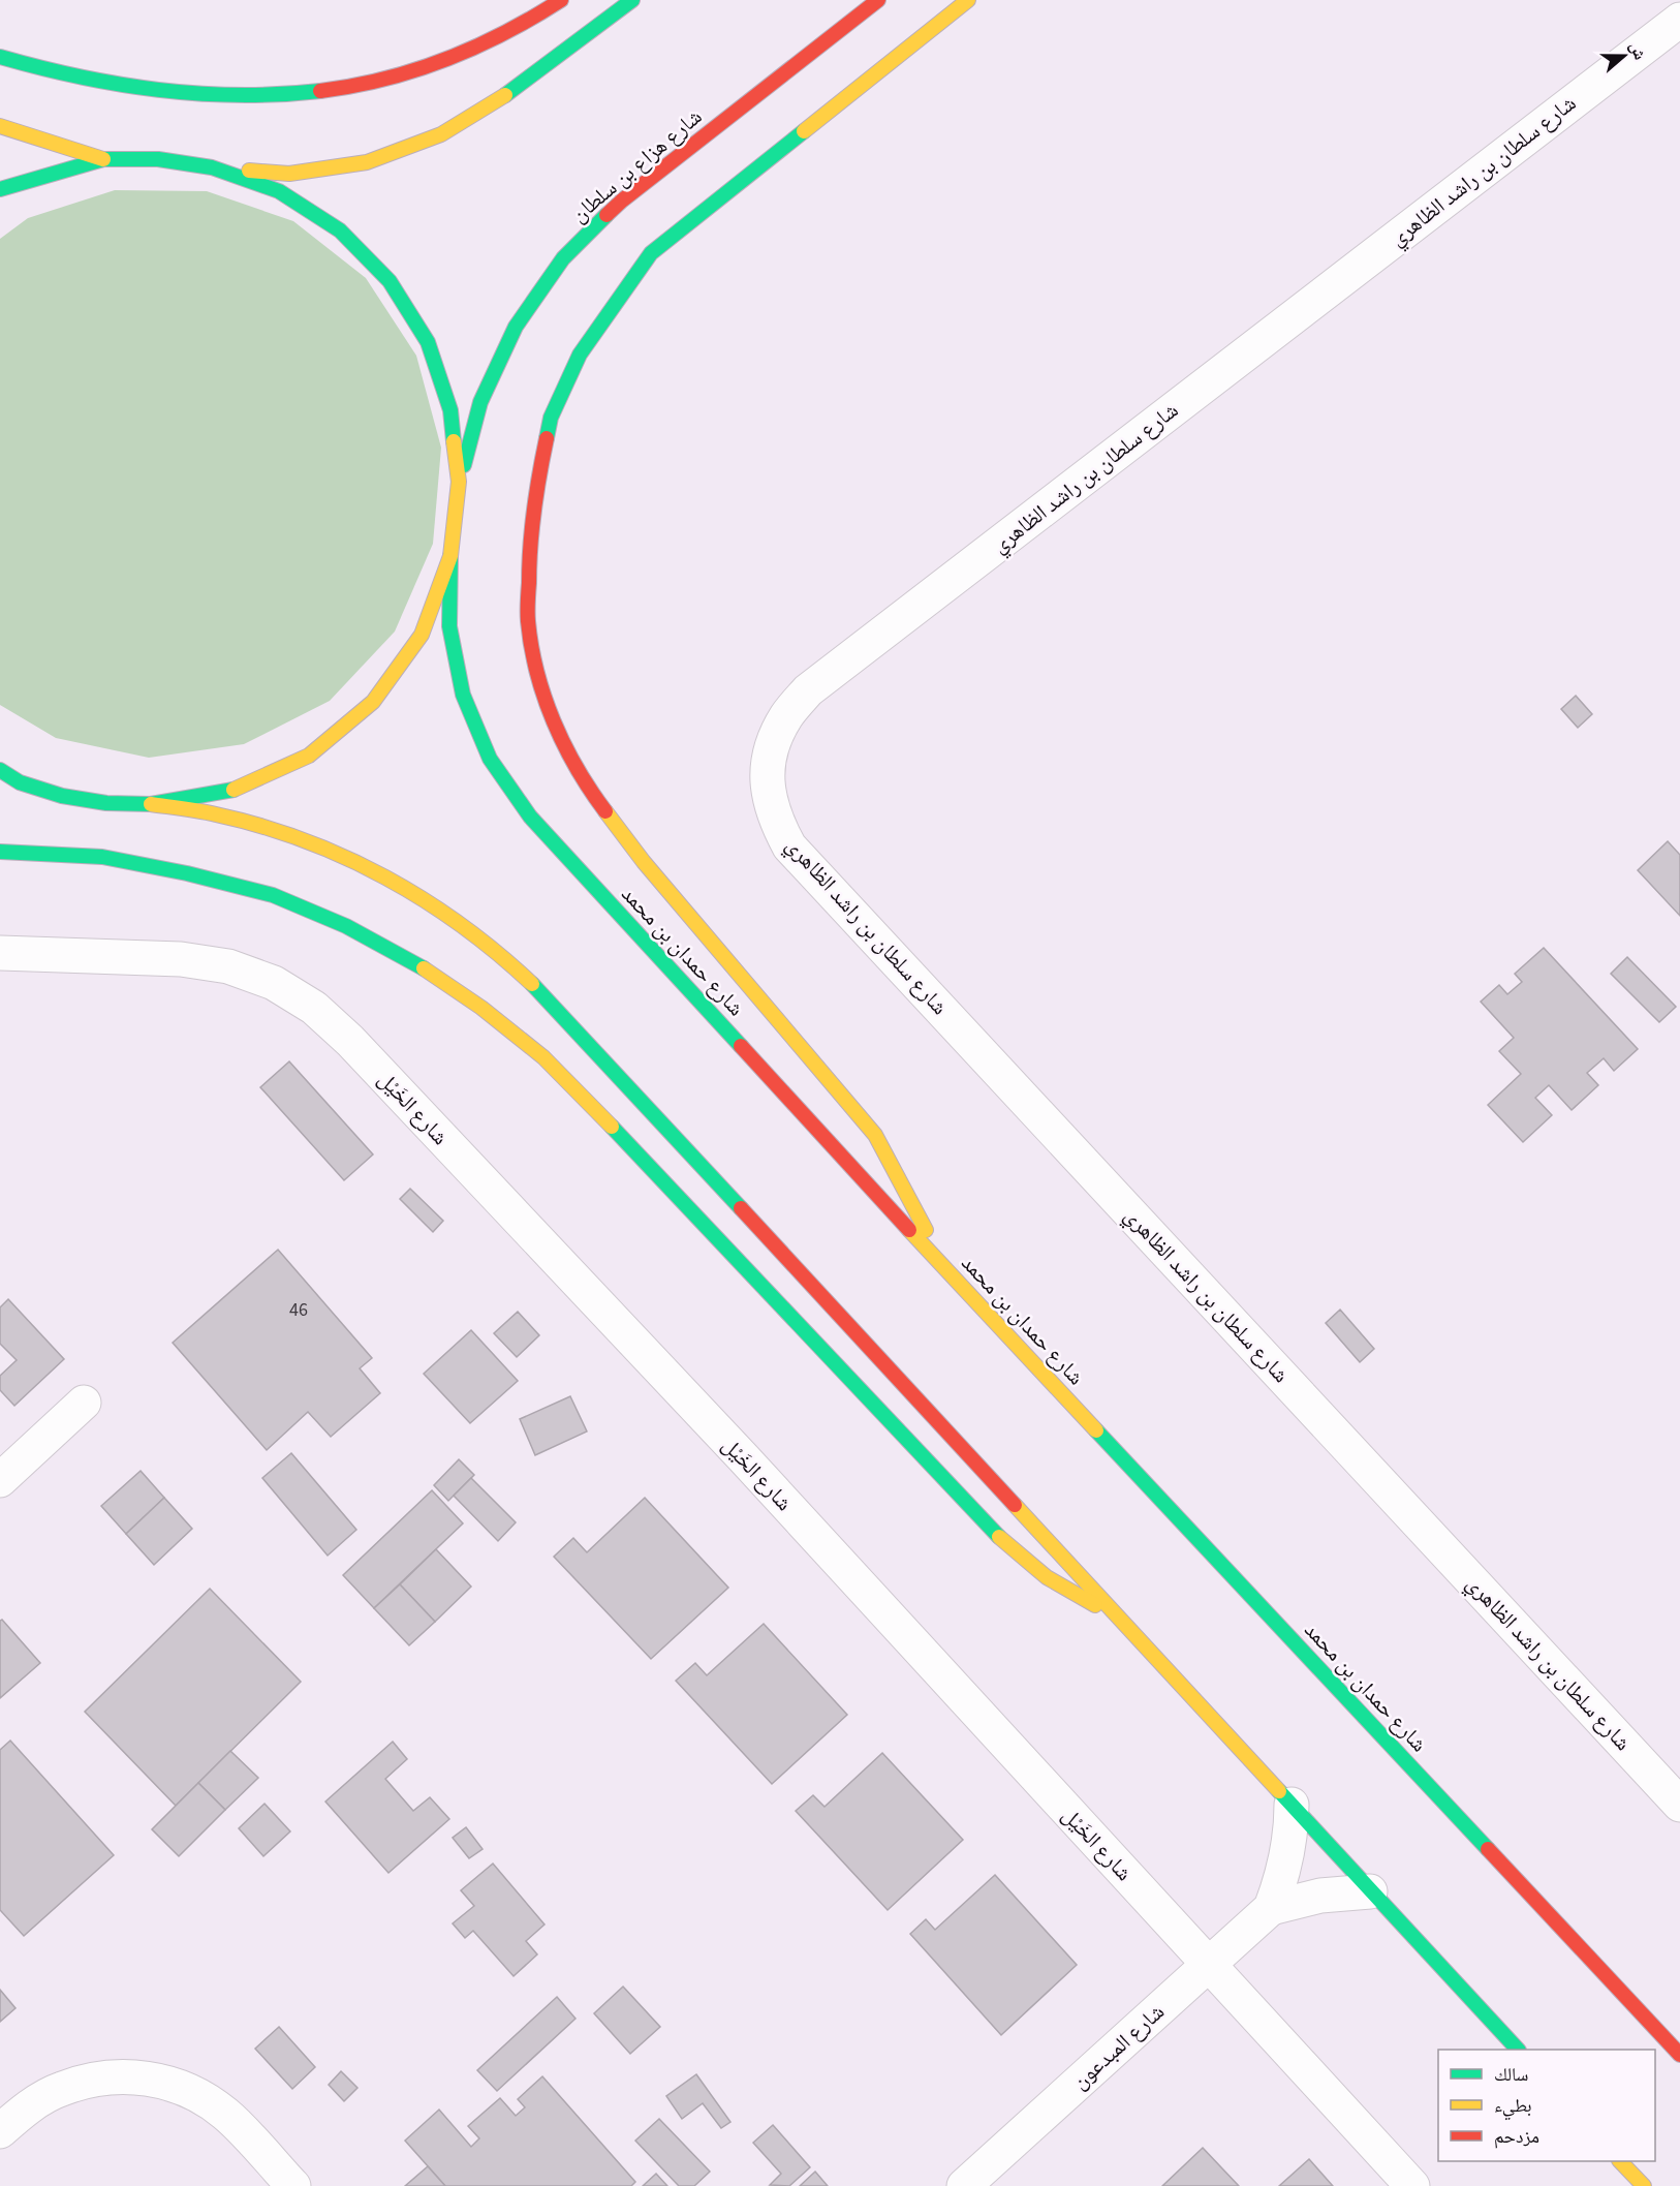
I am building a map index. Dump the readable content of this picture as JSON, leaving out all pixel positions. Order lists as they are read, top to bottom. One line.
{"streets":{"main road":["شارع هزاع بن سلطان","شارع حمدان بن محمد"],"street":["شارع سلطان بن راشد الظاهري","شارع الخَيْل","شارع المبدعون"]},"crossings":[["شارع الخَيْل","شارع المبدعون"]],"house_numbers":["46"],"legend":["سالك","بطيء","مزدحم"],"north":"right"}
